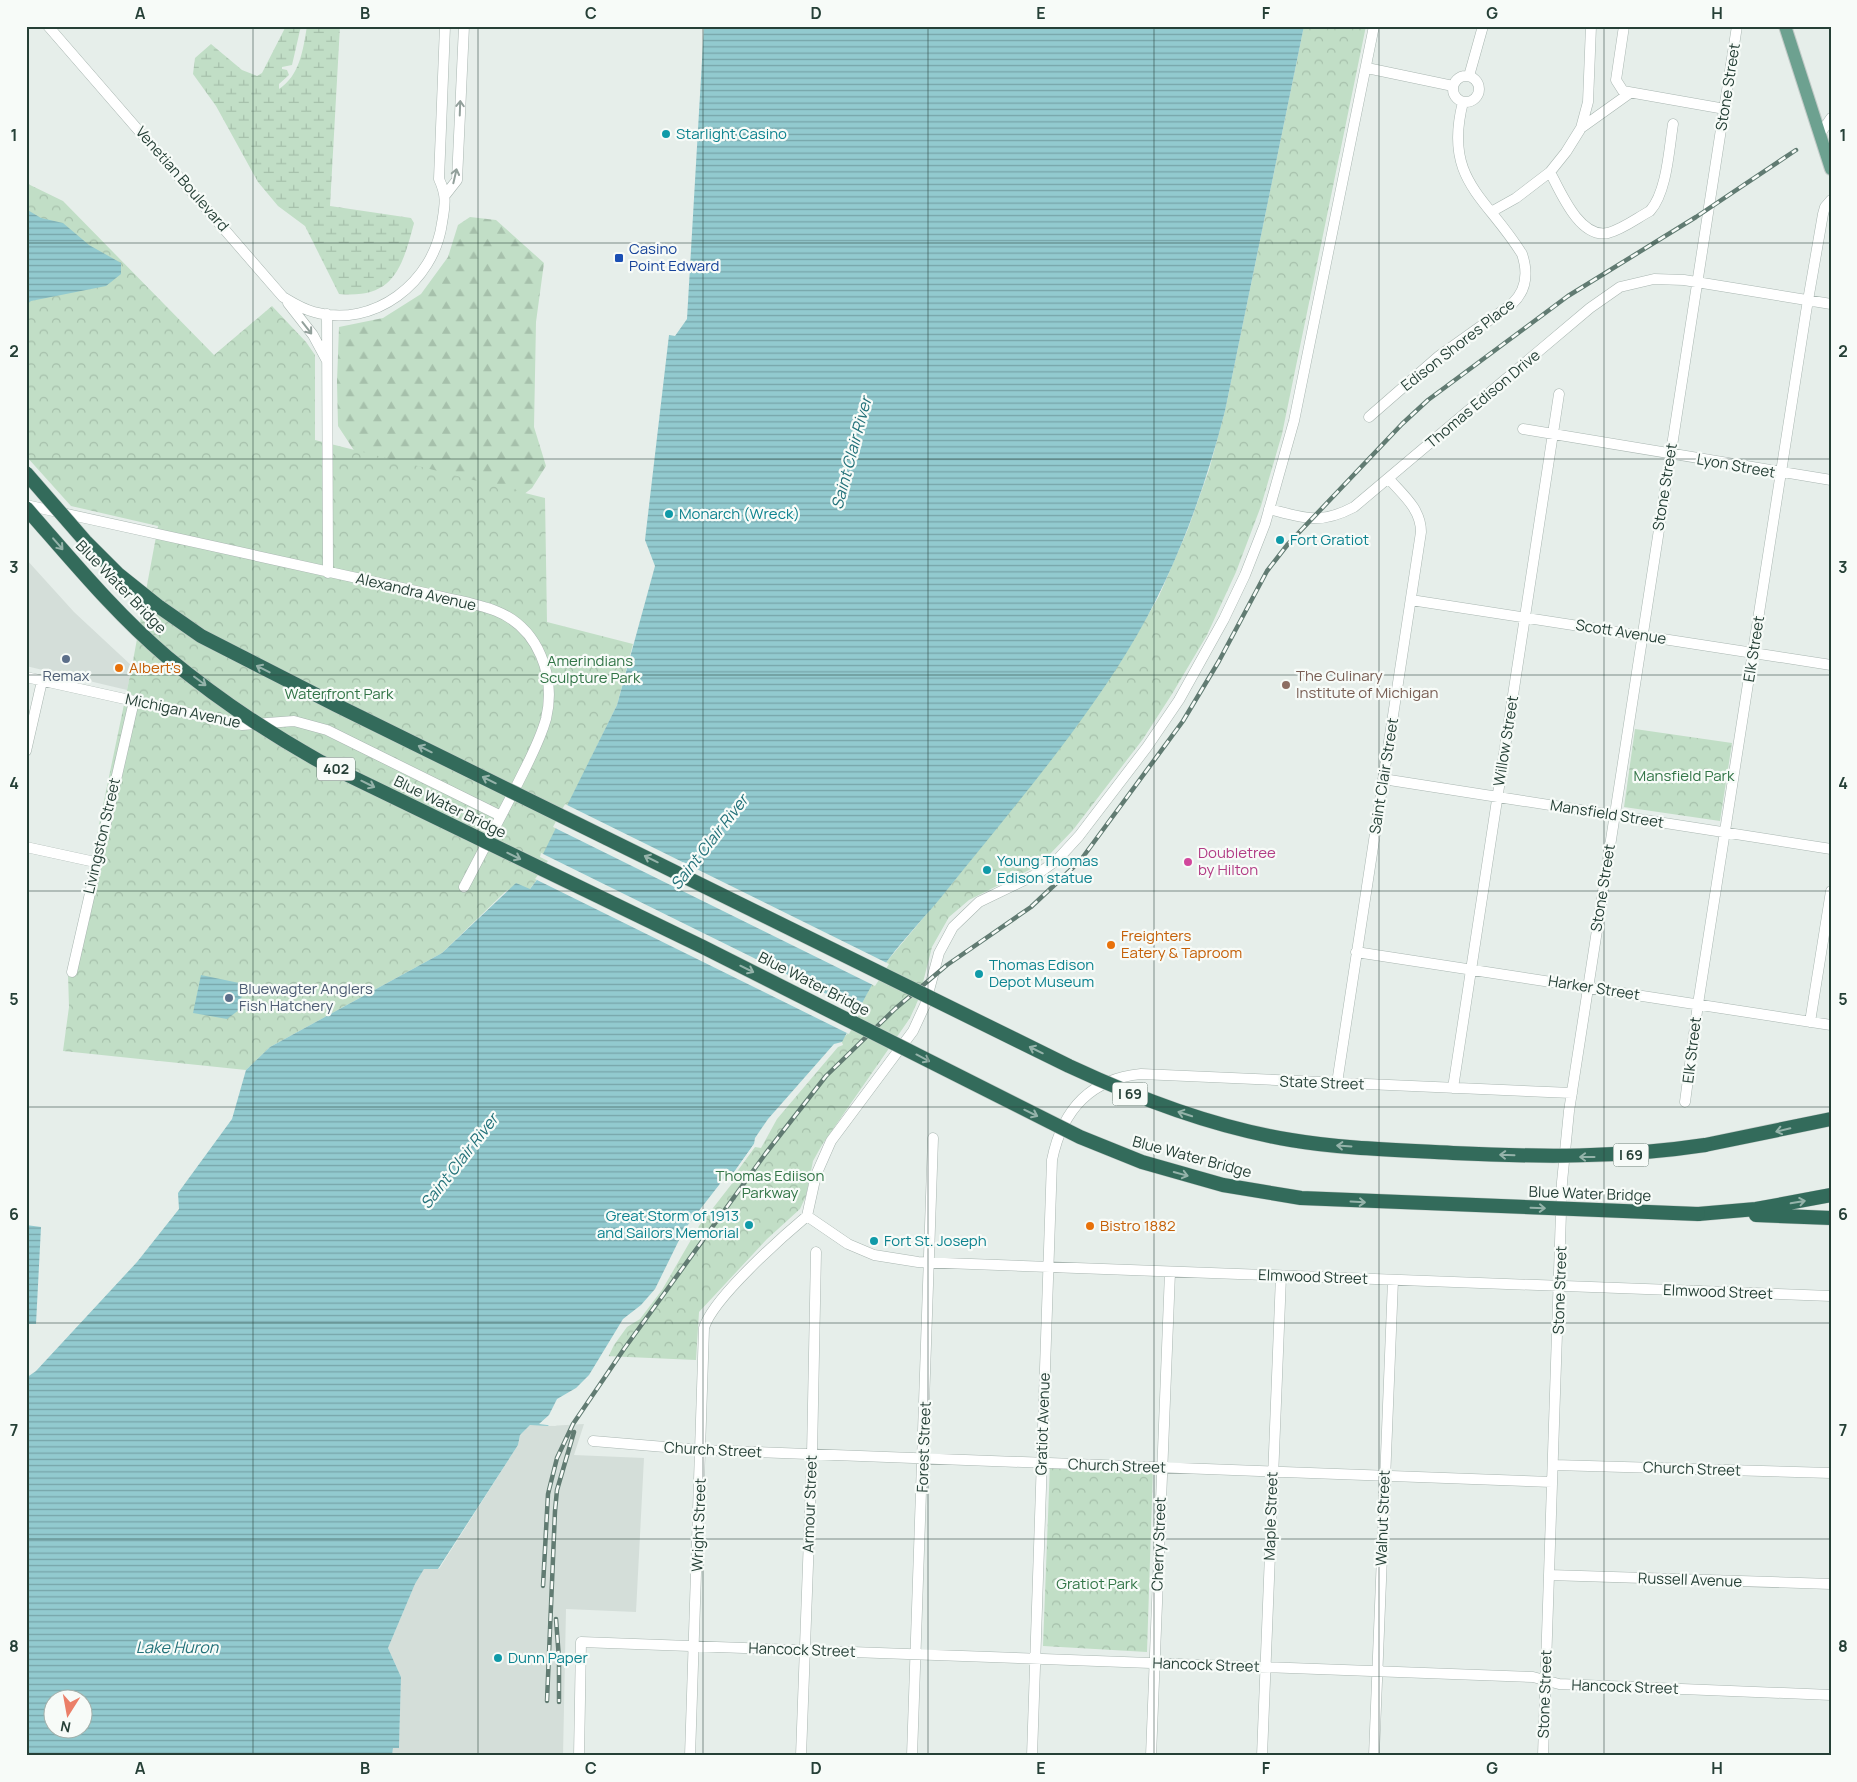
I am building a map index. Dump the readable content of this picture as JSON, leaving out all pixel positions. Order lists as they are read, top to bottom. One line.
{"streets":{"highway":["Blue Water Bridge","402","I 69"],"street":["Stone Street","Venetian Boulevard","Edison Shores Place","Thomas Edison Drive","Lyon Street","Alexandra Avenue","Scott Avenue","Elk Street","Michigan Avenue","Willow Street","Saint Clair Street","Mansfield Street","Livingston Street","Harker Street","State Street","Elmwood Street","Gratiot Avenue","Forest Street","Church Street","Armour Street","Maple Street","Walnut Street","Wright Street","Cherry Street","Russell Avenue","Hancock Street"]},"crossings":[["Stone Street","Thomas Edison Drive"],["Stone Street","Lyon Street"],["Stone Street","Scott Avenue"],["Stone Street","Mansfield Street"],["Stone Street","Harker Street"],["Stone Street","State Street"],["Stone Street","Elmwood Street"],["Stone Street","Church Street"],["Stone Street","Russell Avenue"],["Stone Street","Hancock Street"],["Thomas Edison Drive","Elk Street"],["Thomas Edison Drive","Saint Clair Street"],["Lyon Street","Elk Street"],["Lyon Street","Willow Street"],["Blue Water Bridge","Alexandra Avenue"],["Alexandra Avenue","Michigan Avenue"],["Scott Avenue","Elk Street"],["Scott Avenue","Willow Street"],["Scott Avenue","Saint Clair Street"],["Elk Street","Mansfield Street"],["Elk Street","Harker Street"],["Michigan Avenue","Livingston Street"],["Willow Street","Mansfield Street"],["Willow Street","Harker Street"],["Willow Street","State Street"],["Saint Clair Street","Mansfield Street"],["Saint Clair Street","Harker Street"],["Saint Clair Street","State Street"],["State Street","Gratiot Avenue"],["Elmwood Street","Gratiot Avenue"],["Elmwood Street","Forest Street"],["Elmwood Street","Maple Street"],["Elmwood Street","Walnut Street"],["Elmwood Street","Wright Street"],["Elmwood Street","Cherry Street"],["Gratiot Avenue","Church Street"],["Gratiot Avenue","Hancock Street"],["Forest Street","Church Street"],["Forest Street","Hancock Street"],["Church Street","Armour Street"],["Church Street","Maple Street"],["Church Street","Walnut Street"],["Church Street","Wright Street"],["Church Street","Cherry Street"],["Armour Street","Hancock Street"],["Maple Street","Hancock Street"],["Walnut Street","Hancock Street"],["Wright Street","Hancock Street"],["Cherry Street","Hancock Street"]],"water":["Saint Clair River","Lake Huron"],"parks":["Amerindians Sculpture Park","Waterfront Park","Mansfield Park","Thomas Ediison Parkway","Gratiot Park"],"places":{"other":["Starlight Casino","Monarch (Wreck)","Fort Gratiot","Remax","Albert's","The Culinary Institute of Michigan","Doubletree by Hilton","Young Thomas Edison statue","Freighters Eatery & Taproom","Thomas Edison Depot Museum","Bluewagter Anglers Fish Hatchery","Great Storm of 1913 and Sailors Memorial","Bistro 1882","Fort St. Joseph","Dunn Paper"],"transit":["Casino Point Edward"]},"north":"bottom","grid":{"columns":["A","B","C","D","E","F","G","H"],"rows":["1","2","3","4","5","6","7","8"]}}
